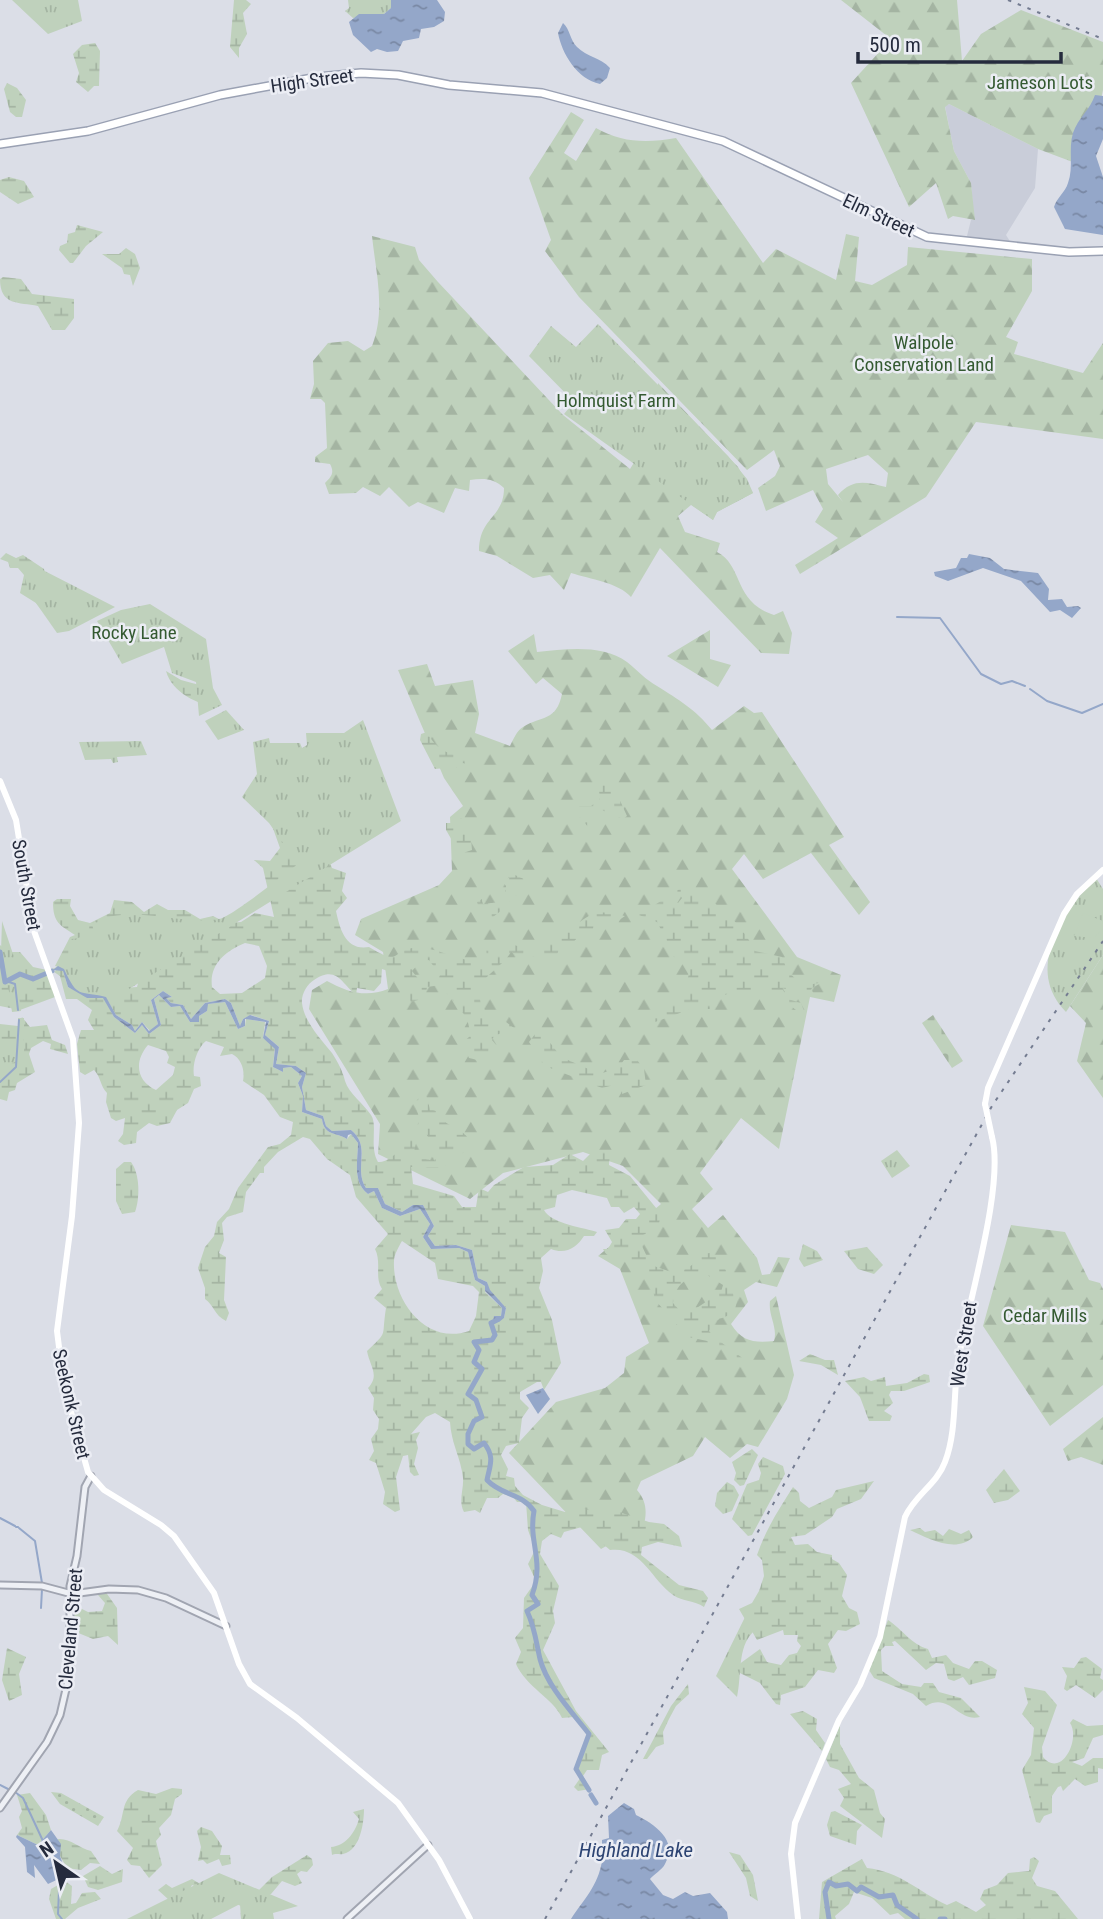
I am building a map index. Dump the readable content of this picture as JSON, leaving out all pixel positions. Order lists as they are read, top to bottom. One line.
{"streets":{"main road":["High Street","Elm Street","South Street","West Street","Seekonk Street"],"street":["Cleveland Street"]},"crossings":[["High Street","Elm Street"],["South Street","Seekonk Street"],["Seekonk Street","Cleveland Street"]],"water":["Highland Lake"],"parks":["Jameson Lots","Walpole Conservation Land","Holmquist Farm","Rocky Lane","Cedar Mills"],"scale_bar":"500 m","north":"top left"}
